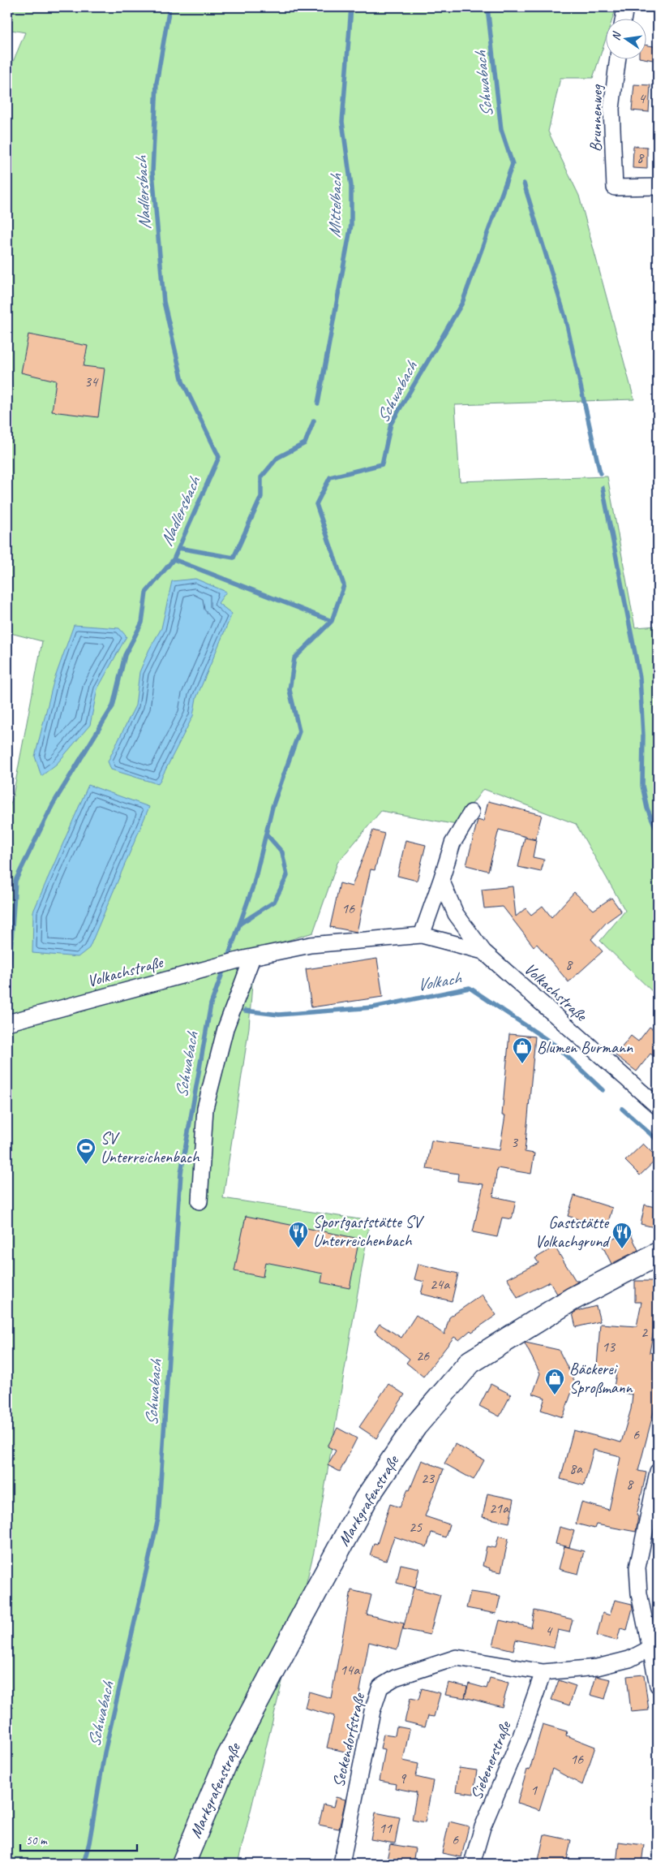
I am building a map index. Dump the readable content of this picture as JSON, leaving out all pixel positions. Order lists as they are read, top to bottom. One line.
{"streets":{"main road":["Markgrafenstraße"],"street":["Brunnenweg","Volkachstraße","Seckendorfstraße","Siebenerstraße"]},"crossings":[["Seckendorfstraße","Siebenerstraße"]],"water":["Schwabach","Nadlersbach","Mittelbach","Volkach"],"places":{"shop":["Blumen Burmann","Bäckerei Sproßmann"],"sports":["SV Unterreichenbach"],"restaurant":["Sportgaststätte SV Unterreichenbach","Gaststätte Volkachgrund"]},"house_numbers":["4","8","34","16","8","3","24a","2","13","26","6","8a","23","8","21a","25","4","14a","16","9","1","11","6"],"scale_bar":"50 m","north":"left"}
